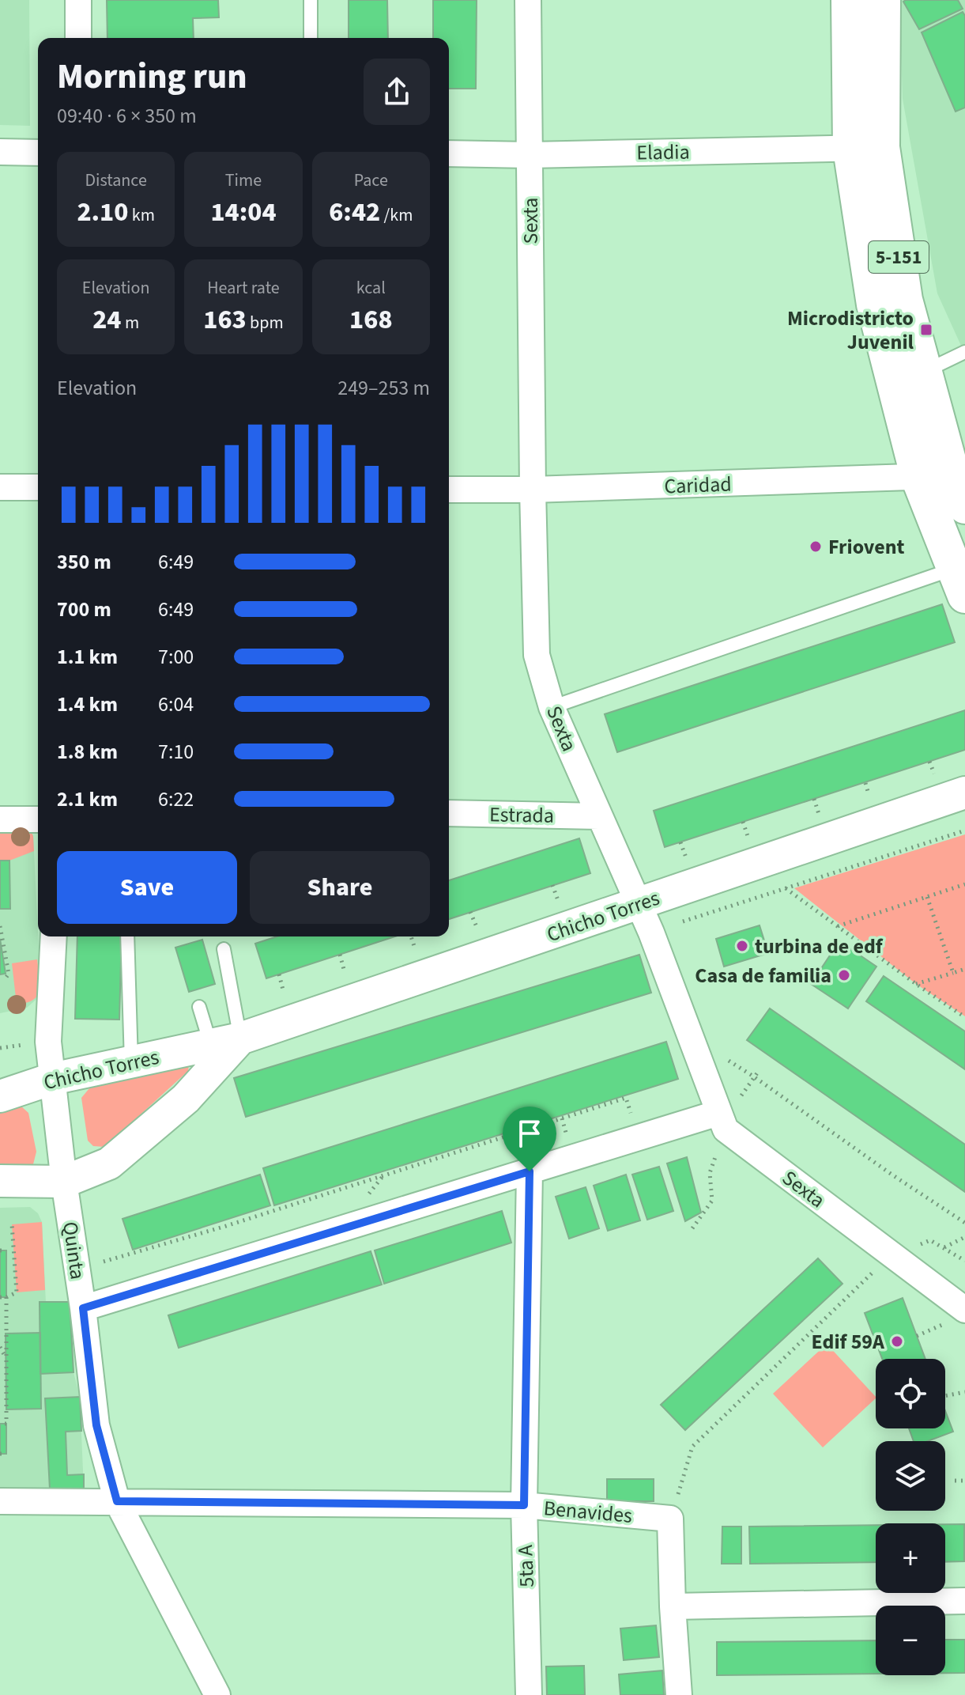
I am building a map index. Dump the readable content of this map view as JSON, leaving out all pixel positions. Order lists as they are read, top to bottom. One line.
{"streets":{"main road":["5-151"],"street":["Eladia","Sexta","Caridad","Estrada","Chicho Torres","Quinta","Benavides","5ta A"]},"crossings":[["Eladia","Sexta"],["Eladia","5-151"],["Sexta","Caridad"],["Sexta","Estrada"],["Sexta","Chicho Torres"],["5-151","Caridad"],["Chicho Torres","Quinta"],["Quinta","Benavides"],["Benavides","5ta A"]],"places":{"transit":["Microdistricto Juvenil"],"other":["Friovent","turbina de edf","Casa de familia","Edif 59A"]},"page":{"heading":["Morning run","09:40 · 6 × 350 m"],"stats":[["Distance","2.10 km"],["Time","14:04"],["Pace","6:42 /km"],["Elevation","24 m"],["Heart rate","163 bpm"],["kcal","168"]],"chart":["Elevation","249–253 m"],"list":[{"name":"350 m","note":"6:49"},{"name":"700 m","note":"6:49"},{"name":"1.1 km","note":"7:00"},{"name":"1.4 km","note":"6:04"},{"name":"1.8 km","note":"7:10"},{"name":"2.1 km","note":"6:22"}],"buttons":["Save","Share"],"map_buttons":["+","−"]}}
